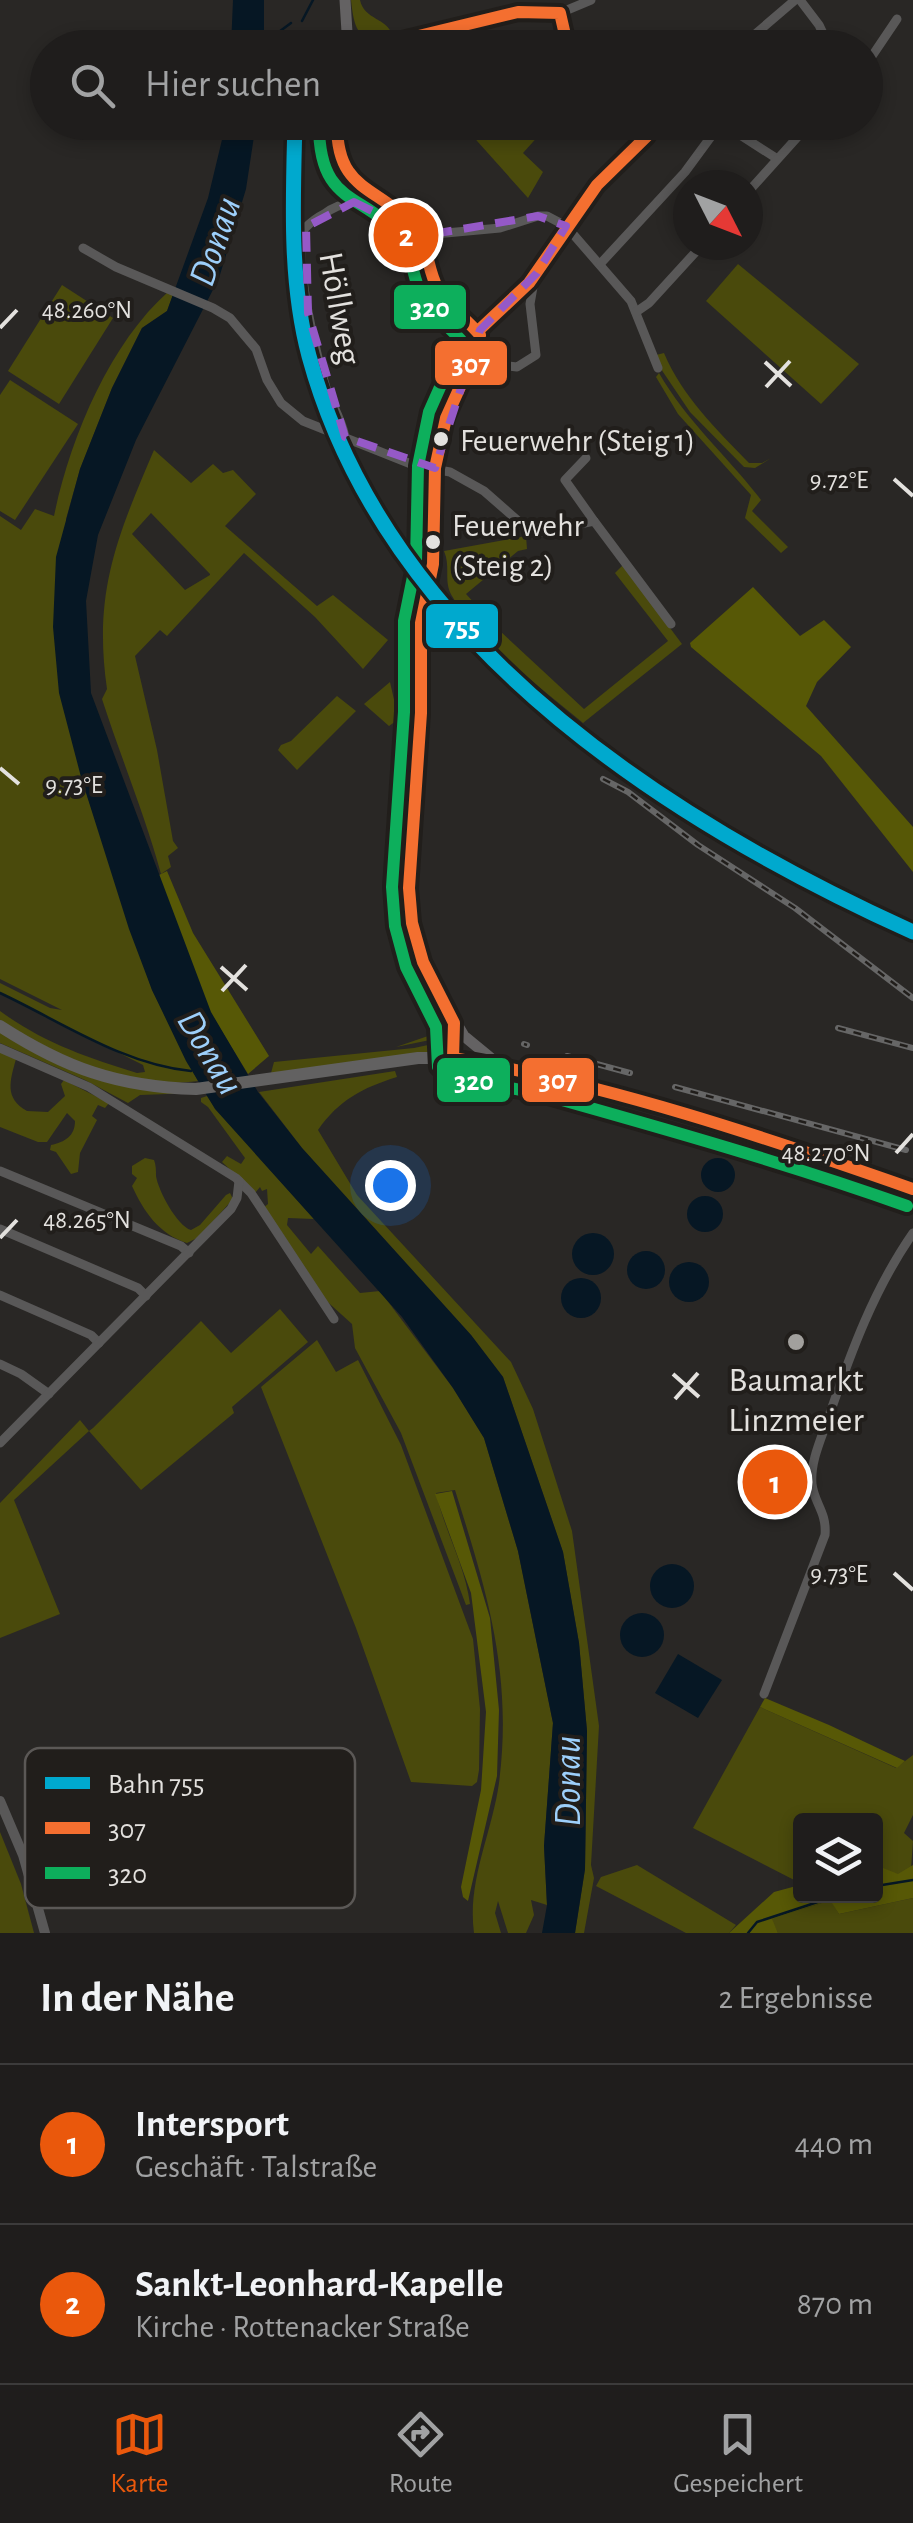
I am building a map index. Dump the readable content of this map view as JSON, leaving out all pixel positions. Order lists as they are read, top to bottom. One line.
{"streets":{"street":["Höllweg"]},"water":["Donau"],"places":["Feuerwehr (Steig 1)","Feuerwehr (Steig 2)","Baumarkt Linzmeier"],"lines":["transit line 307","rail line 755","transit line 320"],"legend":["Bahn 755","307","320"],"north":"bottom right","page":{"search":"Hier suchen","pins":["2","1"],"heading":["In der Nähe","2 Ergebnisse"],"list":[{"mark":"1","name":"Intersport","note":"Geschäft · Talstraße","value":"440 m"},{"mark":"2","name":"Sankt-Leonhard-Kapelle","note":"Kirche · Rottenacker Straße","value":"870 m"}],"nav":["Karte","Route","Gespeichert"]},"coordinates":["48.260°N","9.72°E","9.73°E","48.270°N","48.265°N"]}
